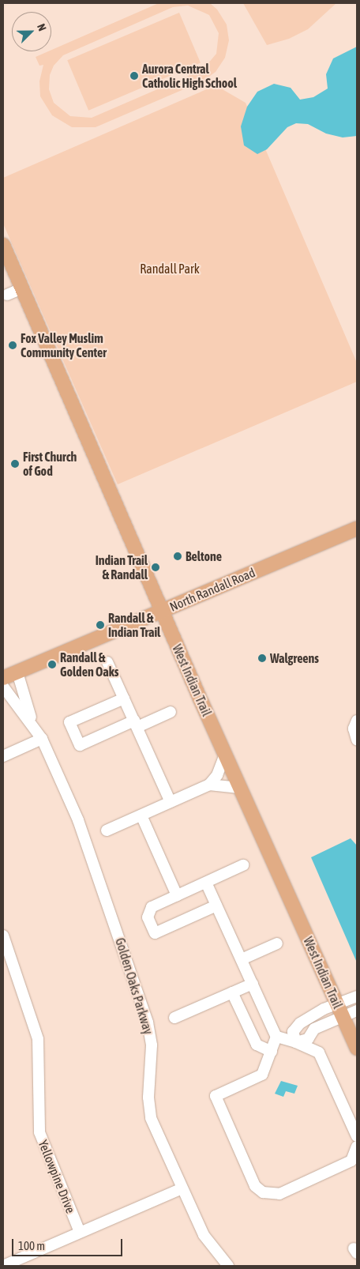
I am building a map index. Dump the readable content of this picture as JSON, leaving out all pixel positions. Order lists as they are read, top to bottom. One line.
{"streets":{"main road":["North Randall Road","West Indian Trail"],"street":["Golden Oaks Parkway","Yellowpine Drive"]},"crossings":[["North Randall Road","West Indian Trail"],["North Randall Road","Golden Oaks Parkway"]],"parks":["Randall Park"],"places":["Aurora Central Catholic High School","Fox Valley Muslim Community Center","First Church of God","Beltone","Indian Trail & Randall","Randall & Indian Trail","Walgreens","Randall & Golden Oaks"],"scale_bar":"100 m","north":"top right"}
